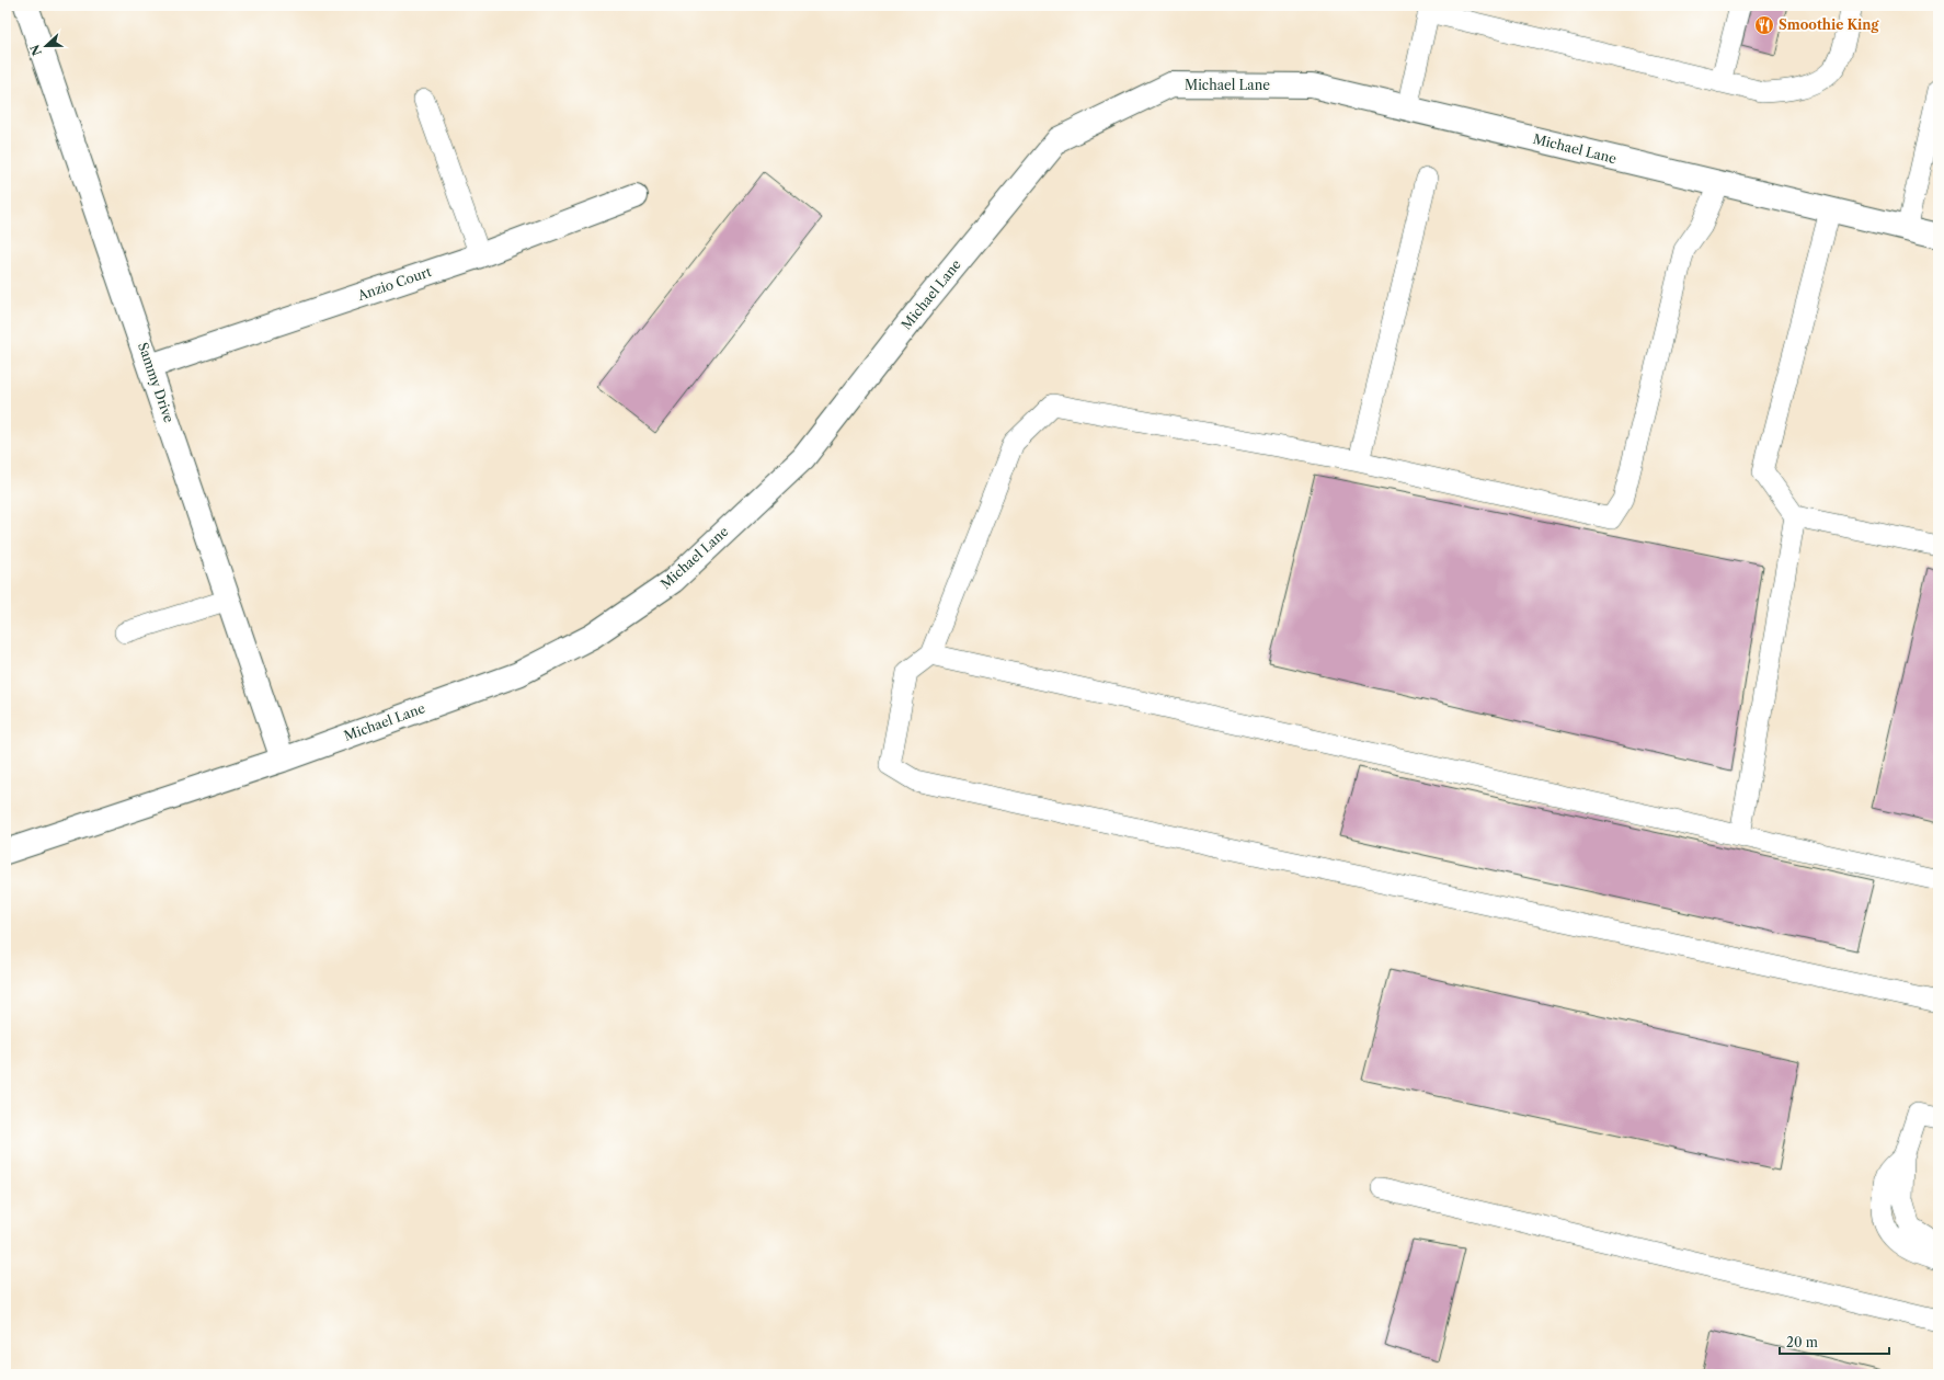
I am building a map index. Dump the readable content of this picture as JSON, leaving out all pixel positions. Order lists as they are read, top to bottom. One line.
{"streets":{"street":["Michael Lane","Anzio Court","Sammy Drive"]},"crossings":[["Michael Lane","Sammy Drive"],["Anzio Court","Sammy Drive"]],"places":{"restaurant":["Smoothie King"]},"scale_bar":"20 m","north":"left"}
